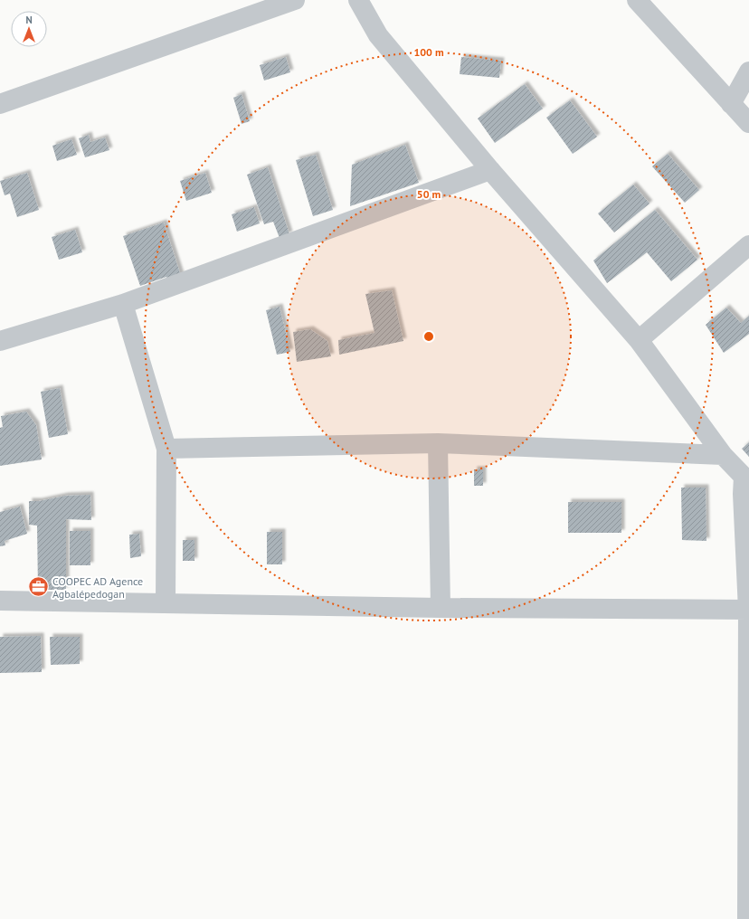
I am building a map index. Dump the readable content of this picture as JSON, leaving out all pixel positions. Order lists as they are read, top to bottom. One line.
{"places":{"office":["COOPEC AD Agence Agbalépedogan"]},"north":"top","rings":["100 m","50 m"]}
